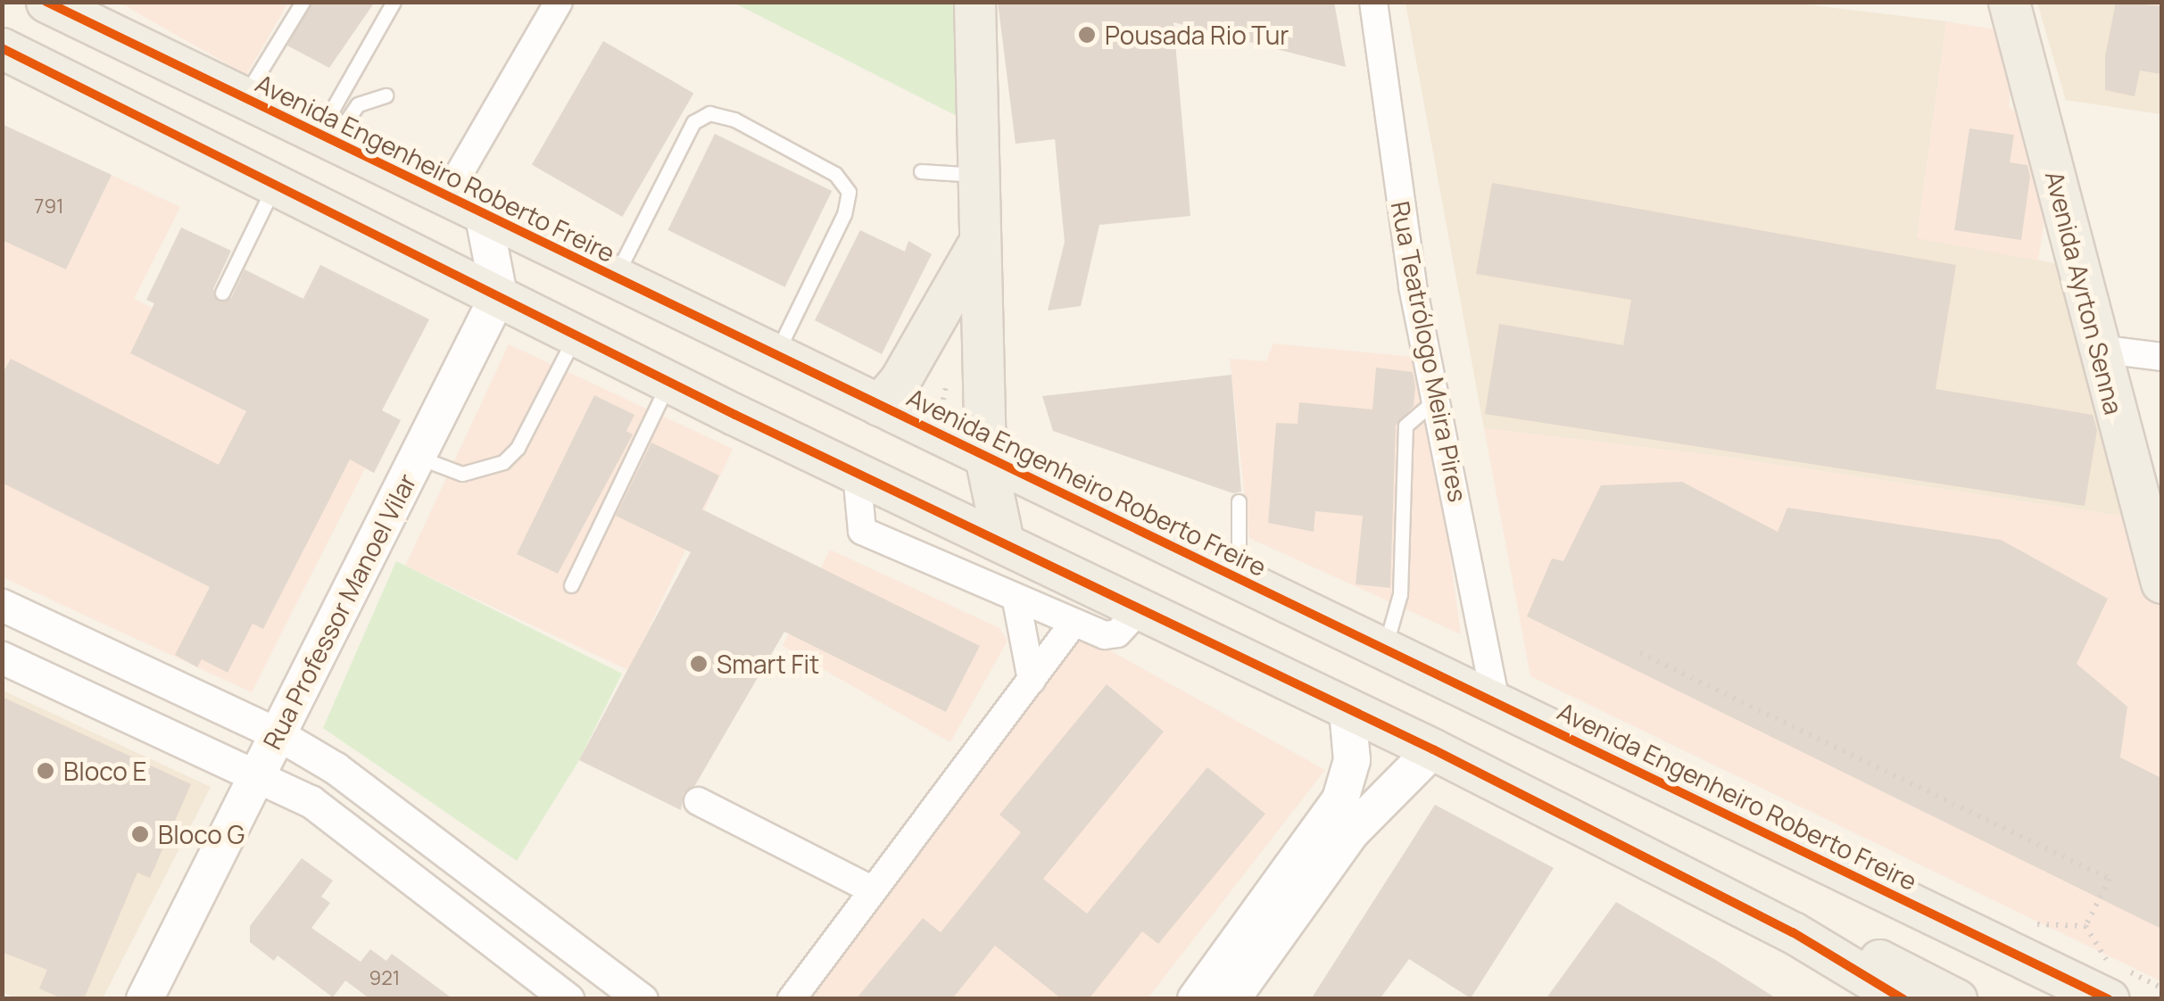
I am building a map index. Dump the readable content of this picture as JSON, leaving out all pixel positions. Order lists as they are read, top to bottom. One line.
{"streets":{"main road":["Avenida Engenheiro Roberto Freire","Avenida Ayrton Senna","Rua Professor Manoel Vilar"],"street":["Rua Teatrólogo Meira Pires"]},"crossings":[["Avenida Engenheiro Roberto Freire","Rua Teatrólogo Meira Pires"]],"places":["Pousada Rio Tur","Smart Fit","Bloco E","Bloco G"],"house_numbers":["791","921"]}
